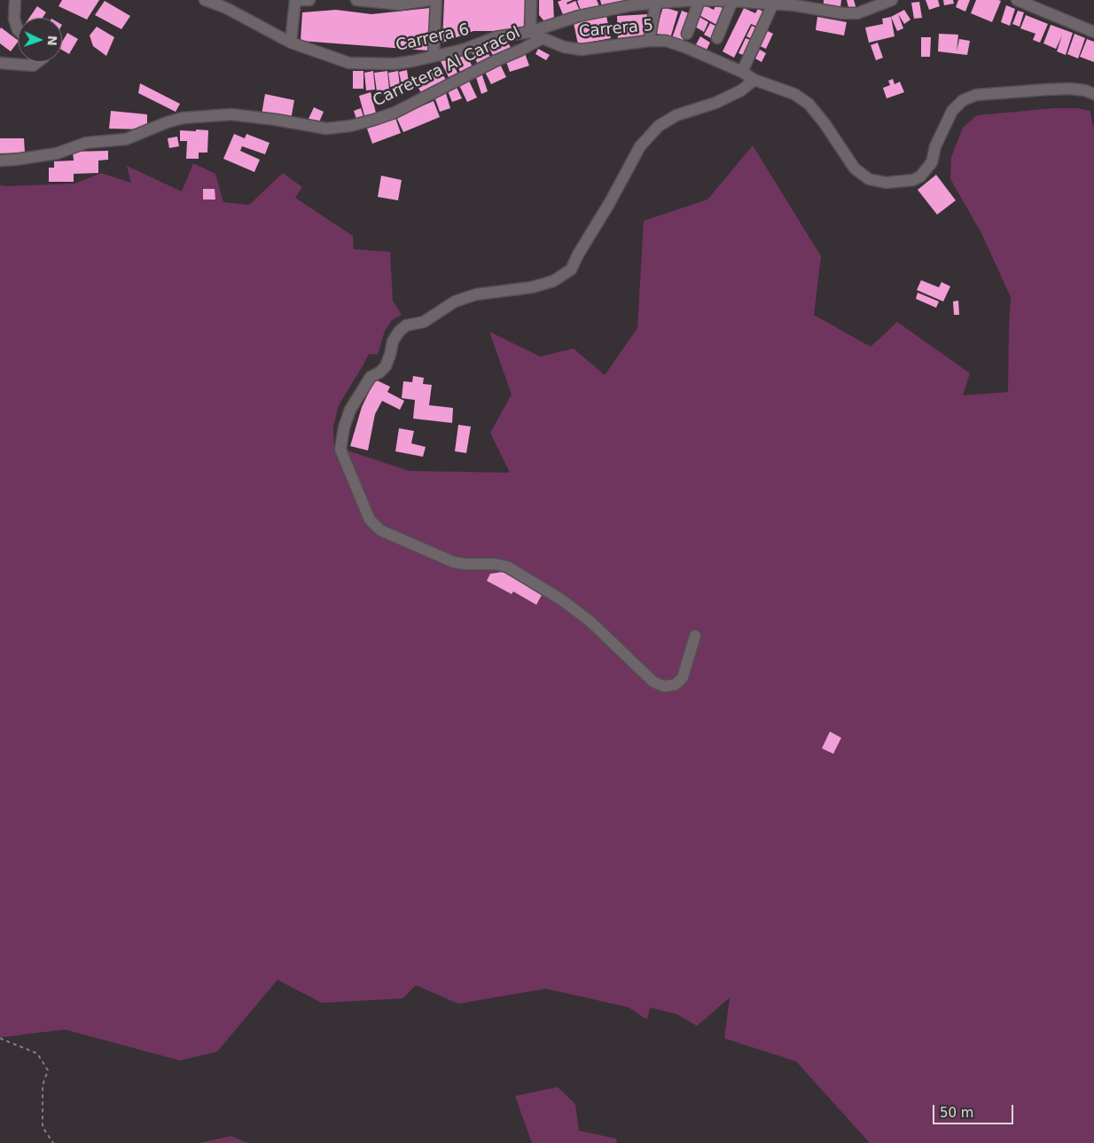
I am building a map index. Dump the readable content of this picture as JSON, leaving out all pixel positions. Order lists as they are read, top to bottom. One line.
{"streets":{"street":["Carrera 5","Carrera 6","Carretera Al Caracol"]},"crossings":[["Carrera 5","Carretera Al Caracol"]],"scale_bar":"50 m","north":"right"}
